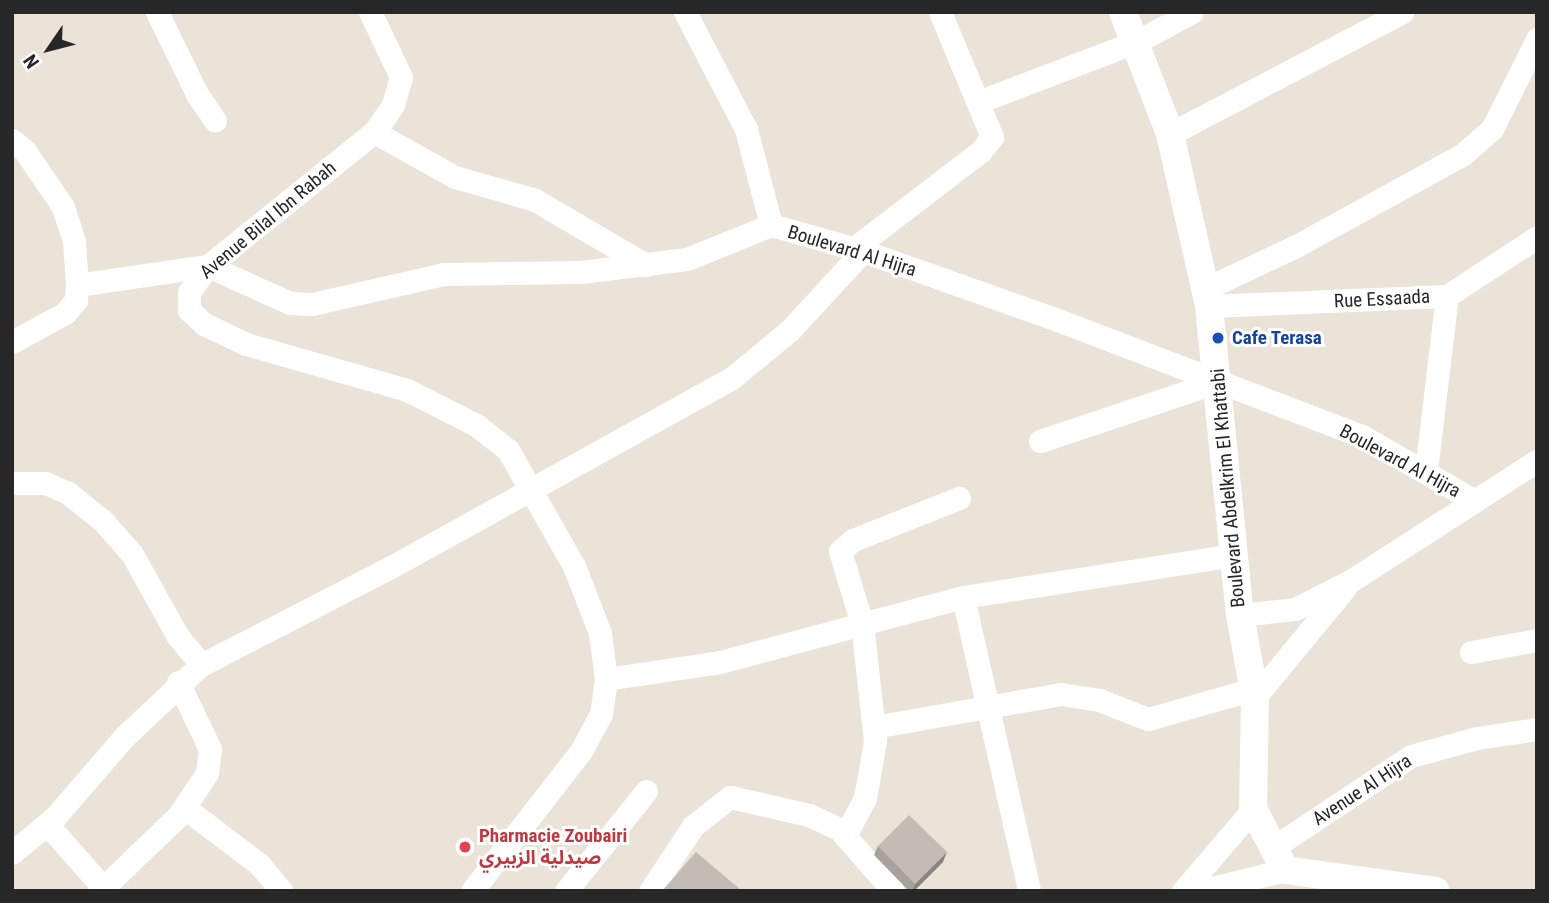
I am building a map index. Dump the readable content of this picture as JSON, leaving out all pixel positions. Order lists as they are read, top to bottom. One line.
{"streets":{"street":["Avenue Bilal Ibn Rabah","Boulevard Al Hijra","Rue Essaada","Boulevard Abdelkrim El Khattabi","Avenue Al Hijra"]},"crossings":[["Avenue Bilal Ibn Rabah","Boulevard Al Hijra"],["Boulevard Al Hijra","Boulevard Abdelkrim El Khattabi"],["Rue Essaada","Boulevard Abdelkrim El Khattabi"]],"places":["Cafe Terasa","Pharmacie Zoubairi صيدلية الزبيري"],"north":"bottom left"}
